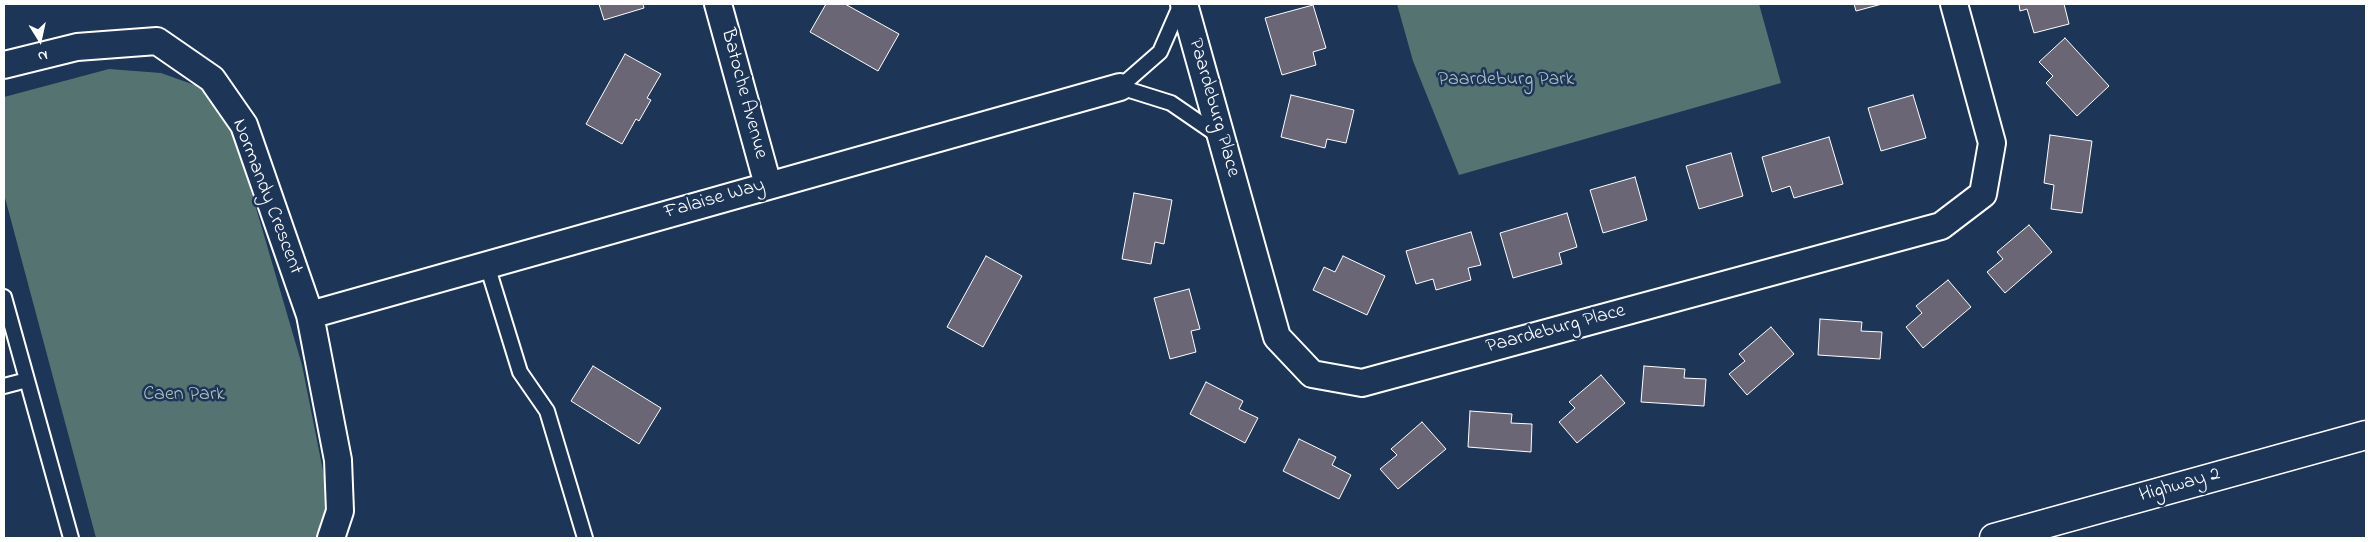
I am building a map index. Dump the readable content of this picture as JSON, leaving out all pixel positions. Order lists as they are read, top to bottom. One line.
{"streets":{"main road":["Highway 2"],"street":["Batoche Avenue","Paardeburg Place","Normandy Crescent","Falaise Way"]},"crossings":[["Batoche Avenue","Falaise Way"],["Normandy Crescent","Falaise Way"]],"parks":["Paardeburg Park","Caen Park"],"north":"bottom"}
